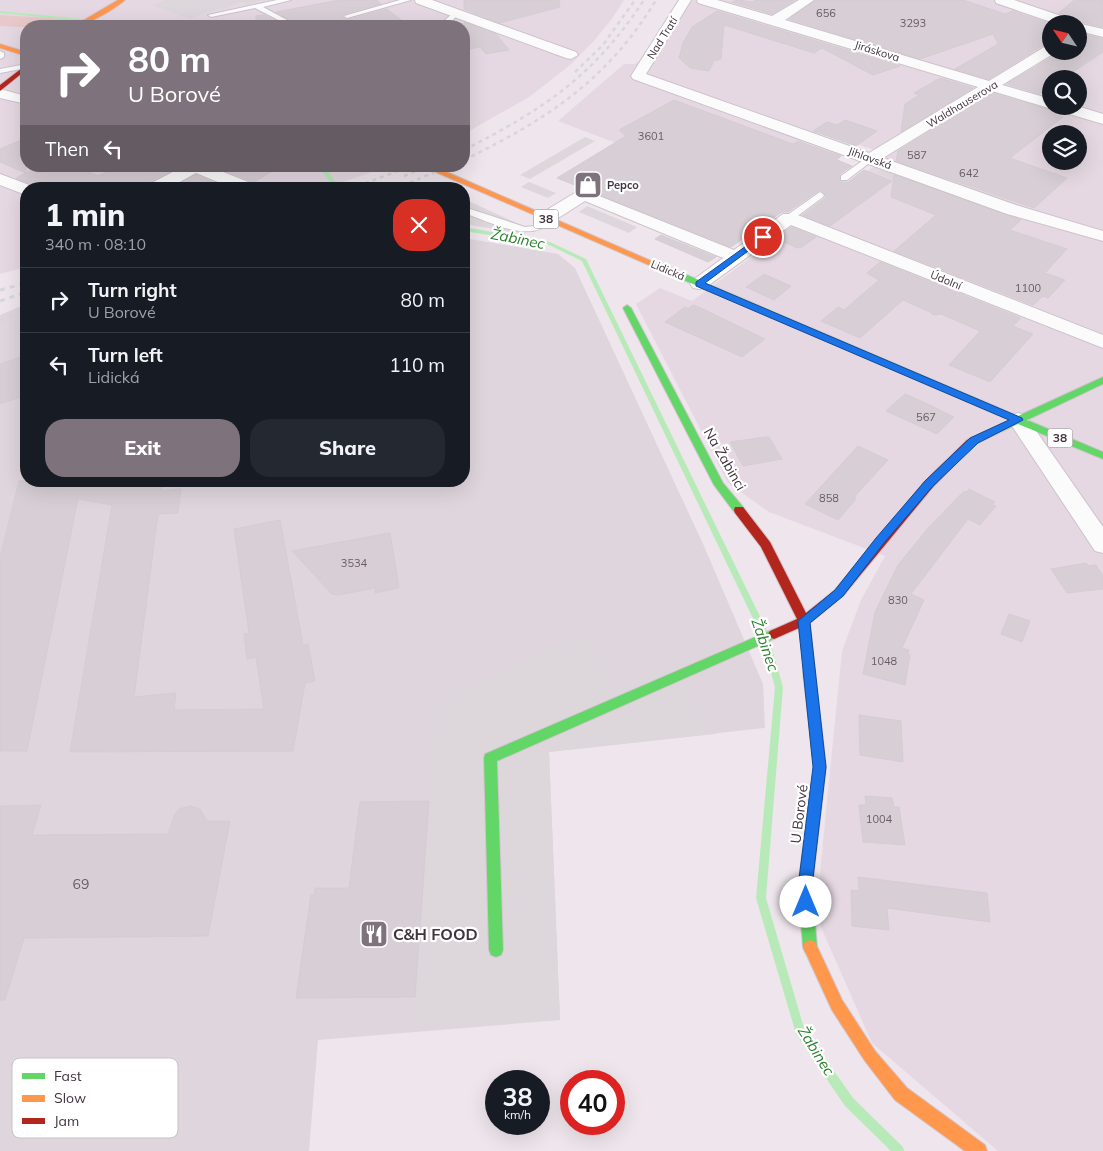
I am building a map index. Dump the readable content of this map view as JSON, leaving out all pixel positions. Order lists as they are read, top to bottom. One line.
{"streets":{"street":["Nad Tratí","Jiráskova","Waldhauserova","Jihlavská","38","Lidická","Údolní","Na Žabinci","U Borové"]},"crossings":[["Nad Tratí","Jihlavská"],["Jiráskova","Waldhauserova"],["Waldhauserova","Jihlavská"],["Na Žabinci","U Borové"]],"water":["Žabinec"],"places":{"shop":["Pepco"],"restaurant":["C&H FOOD"]},"house_numbers":["656","3293","3601","587","642","1100","567","858","3534","830","1048","1004","69"],"legend":["Fast","Slow","Jam"],"north":"top left","page":{"turn":["80 m","U Borové"],"then":"Then","heading":["1 min","340 m · 08:10"],"list":[{"name":"Turn right","note":"U Borové","value":"80 m"},{"name":"Turn left","note":"Lidická","value":"110 m"}],"buttons":["Exit","Share"],"speed":"38 km/h","limit":"40"}}
